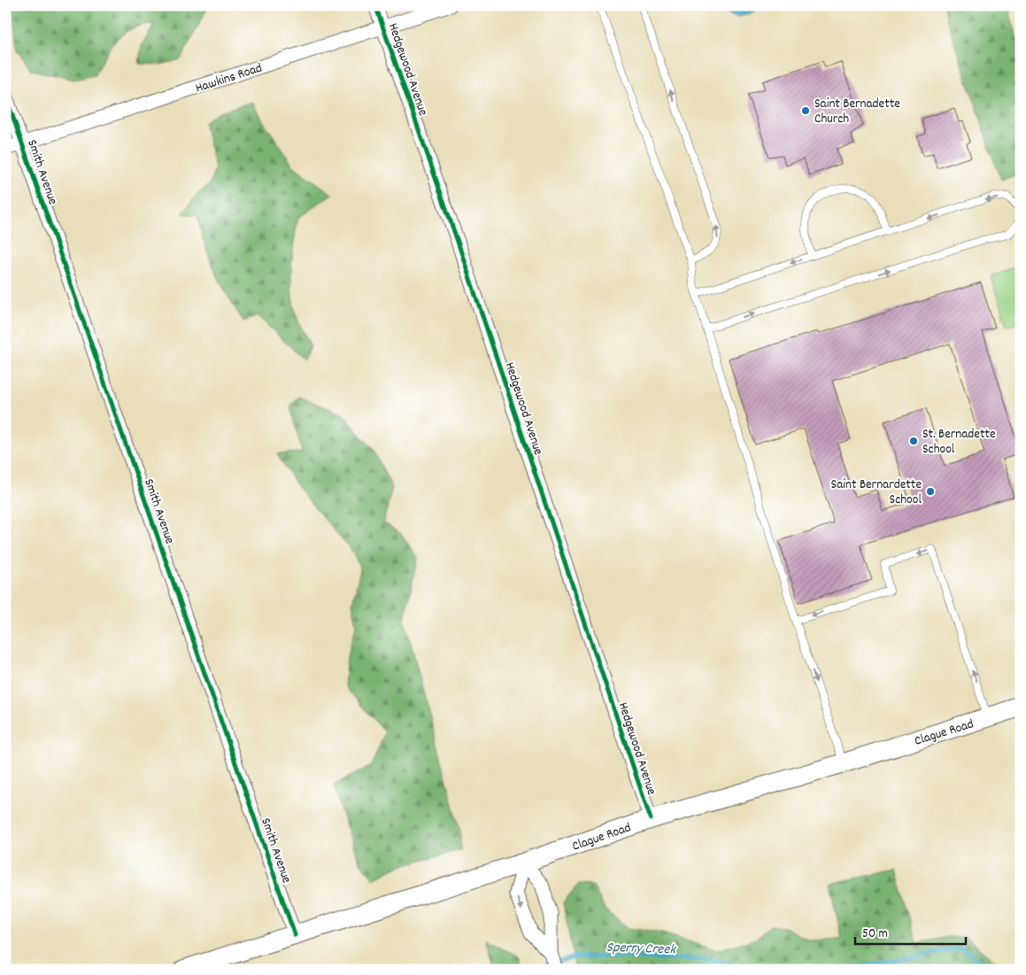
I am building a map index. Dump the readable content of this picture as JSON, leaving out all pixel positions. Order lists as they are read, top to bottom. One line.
{"streets":{"main road":["Clague Road"],"street":["Hedgewood Avenue","Hawkins Road","Smith Avenue"]},"crossings":[["Hedgewood Avenue","Hawkins Road"],["Hedgewood Avenue","Clague Road"],["Hawkins Road","Smith Avenue"],["Smith Avenue","Clague Road"]],"water":["Sperry Creek"],"places":["Saint Bernadette Church","St. Bernadette School","Saint Bernardette School"],"scale_bar":"50 m"}
